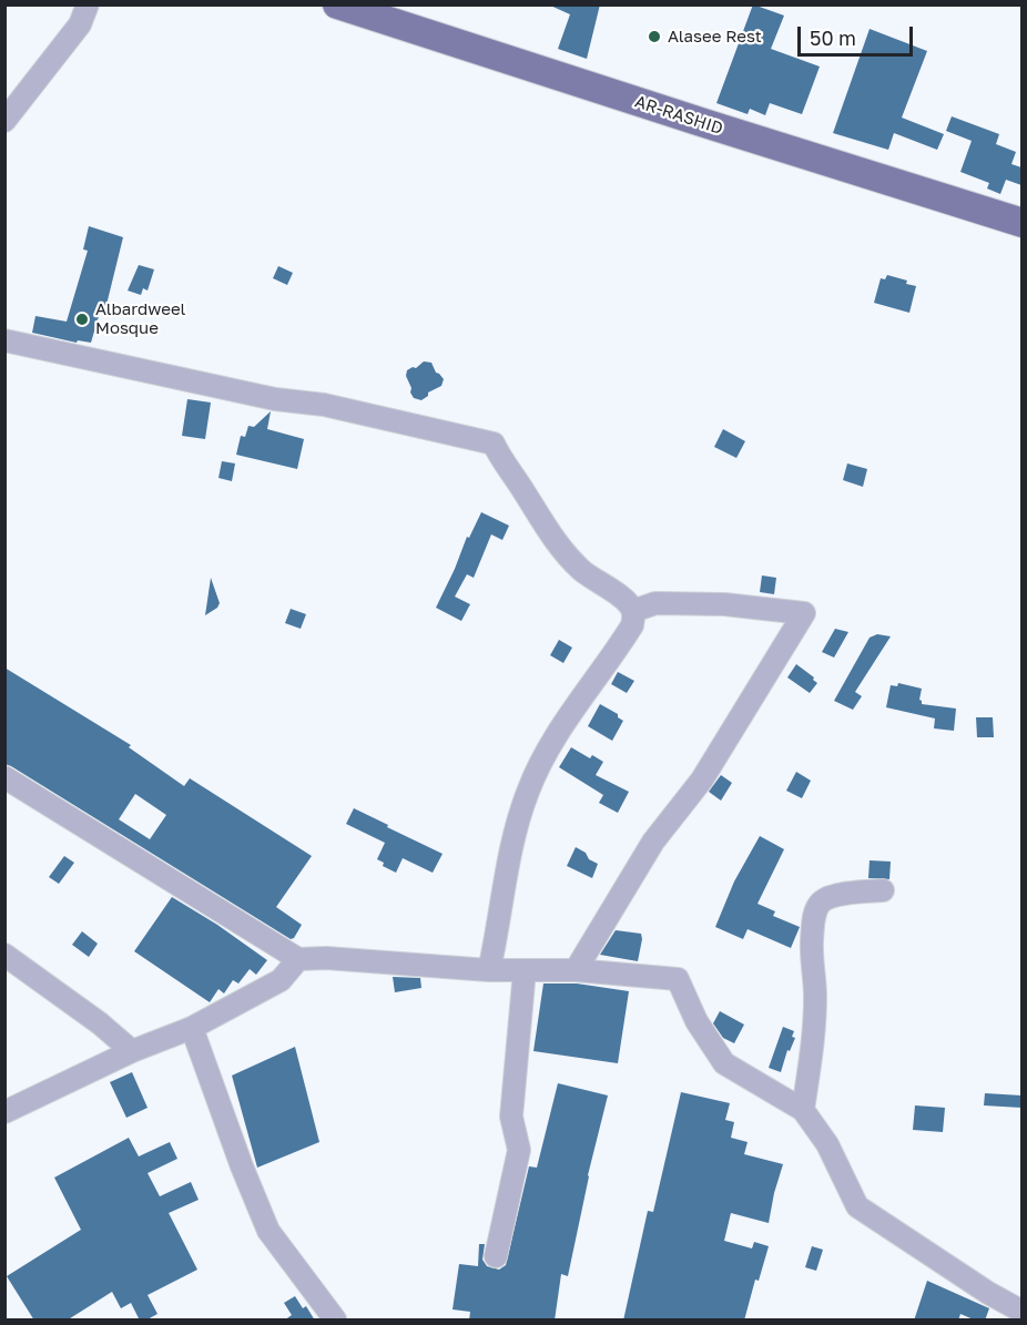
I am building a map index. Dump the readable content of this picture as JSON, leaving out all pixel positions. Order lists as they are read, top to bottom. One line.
{"streets":{"main road":["AR-RASHID"]},"places":["Alasee Rest","Albardweel Mosque"],"scale_bar":"50 m"}
